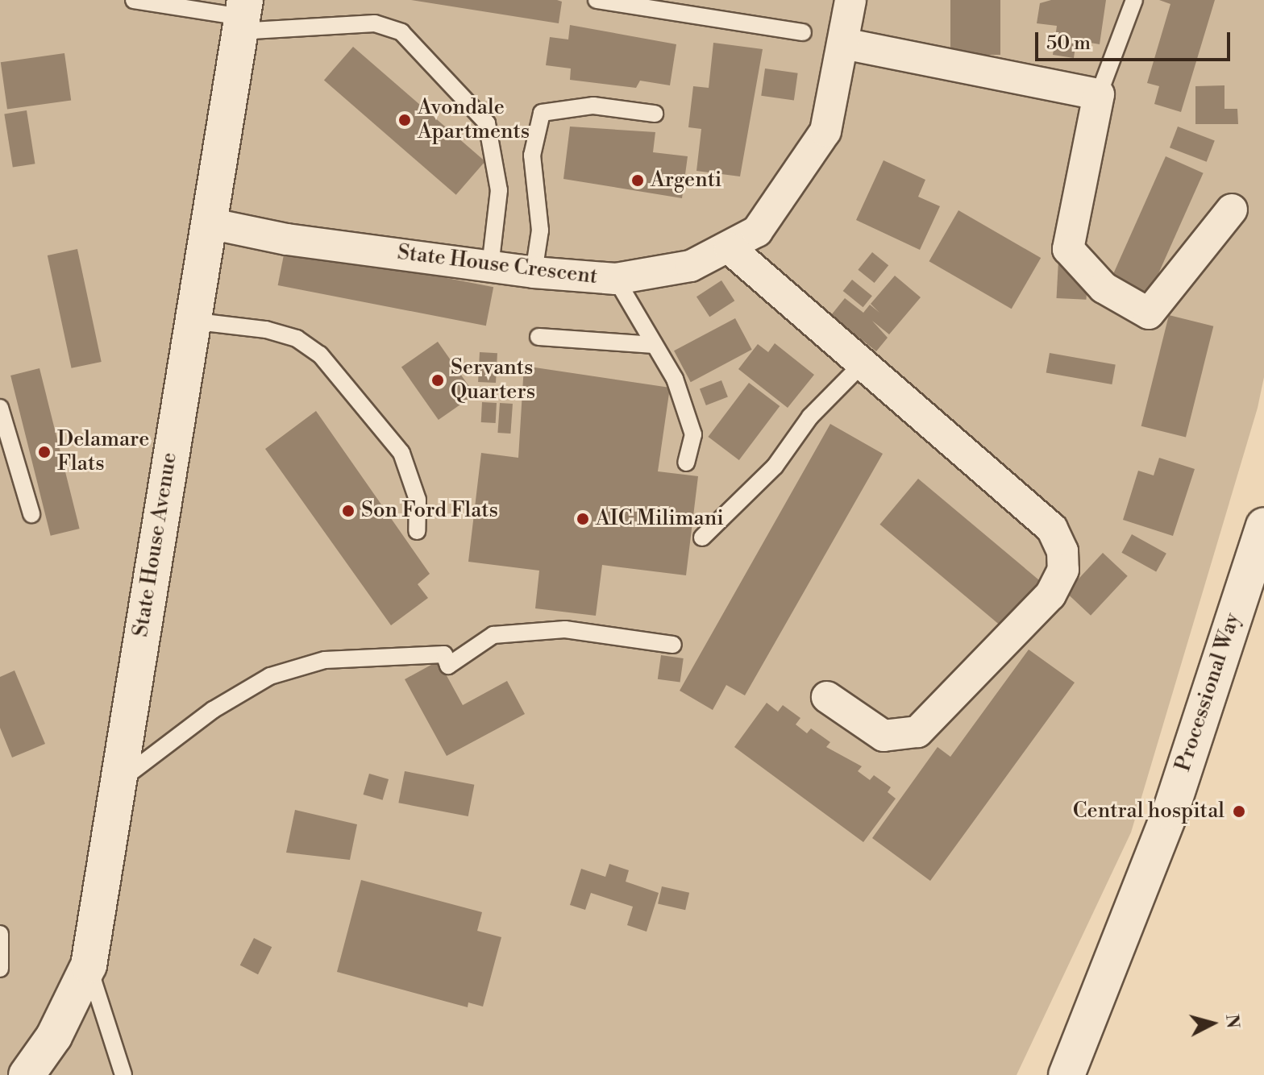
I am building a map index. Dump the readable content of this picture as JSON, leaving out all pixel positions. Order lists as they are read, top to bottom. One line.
{"streets":{"main road":["State House Avenue","Processional Way"],"street":["State House Crescent"]},"crossings":[["State House Crescent","State House Avenue"]],"places":["Avondale Apartments","Argenti","Servants Quarters","Delamare Flats","Son Ford Flats","AIC Milimani","Central hospital"],"scale_bar":"50 m","north":"right"}
